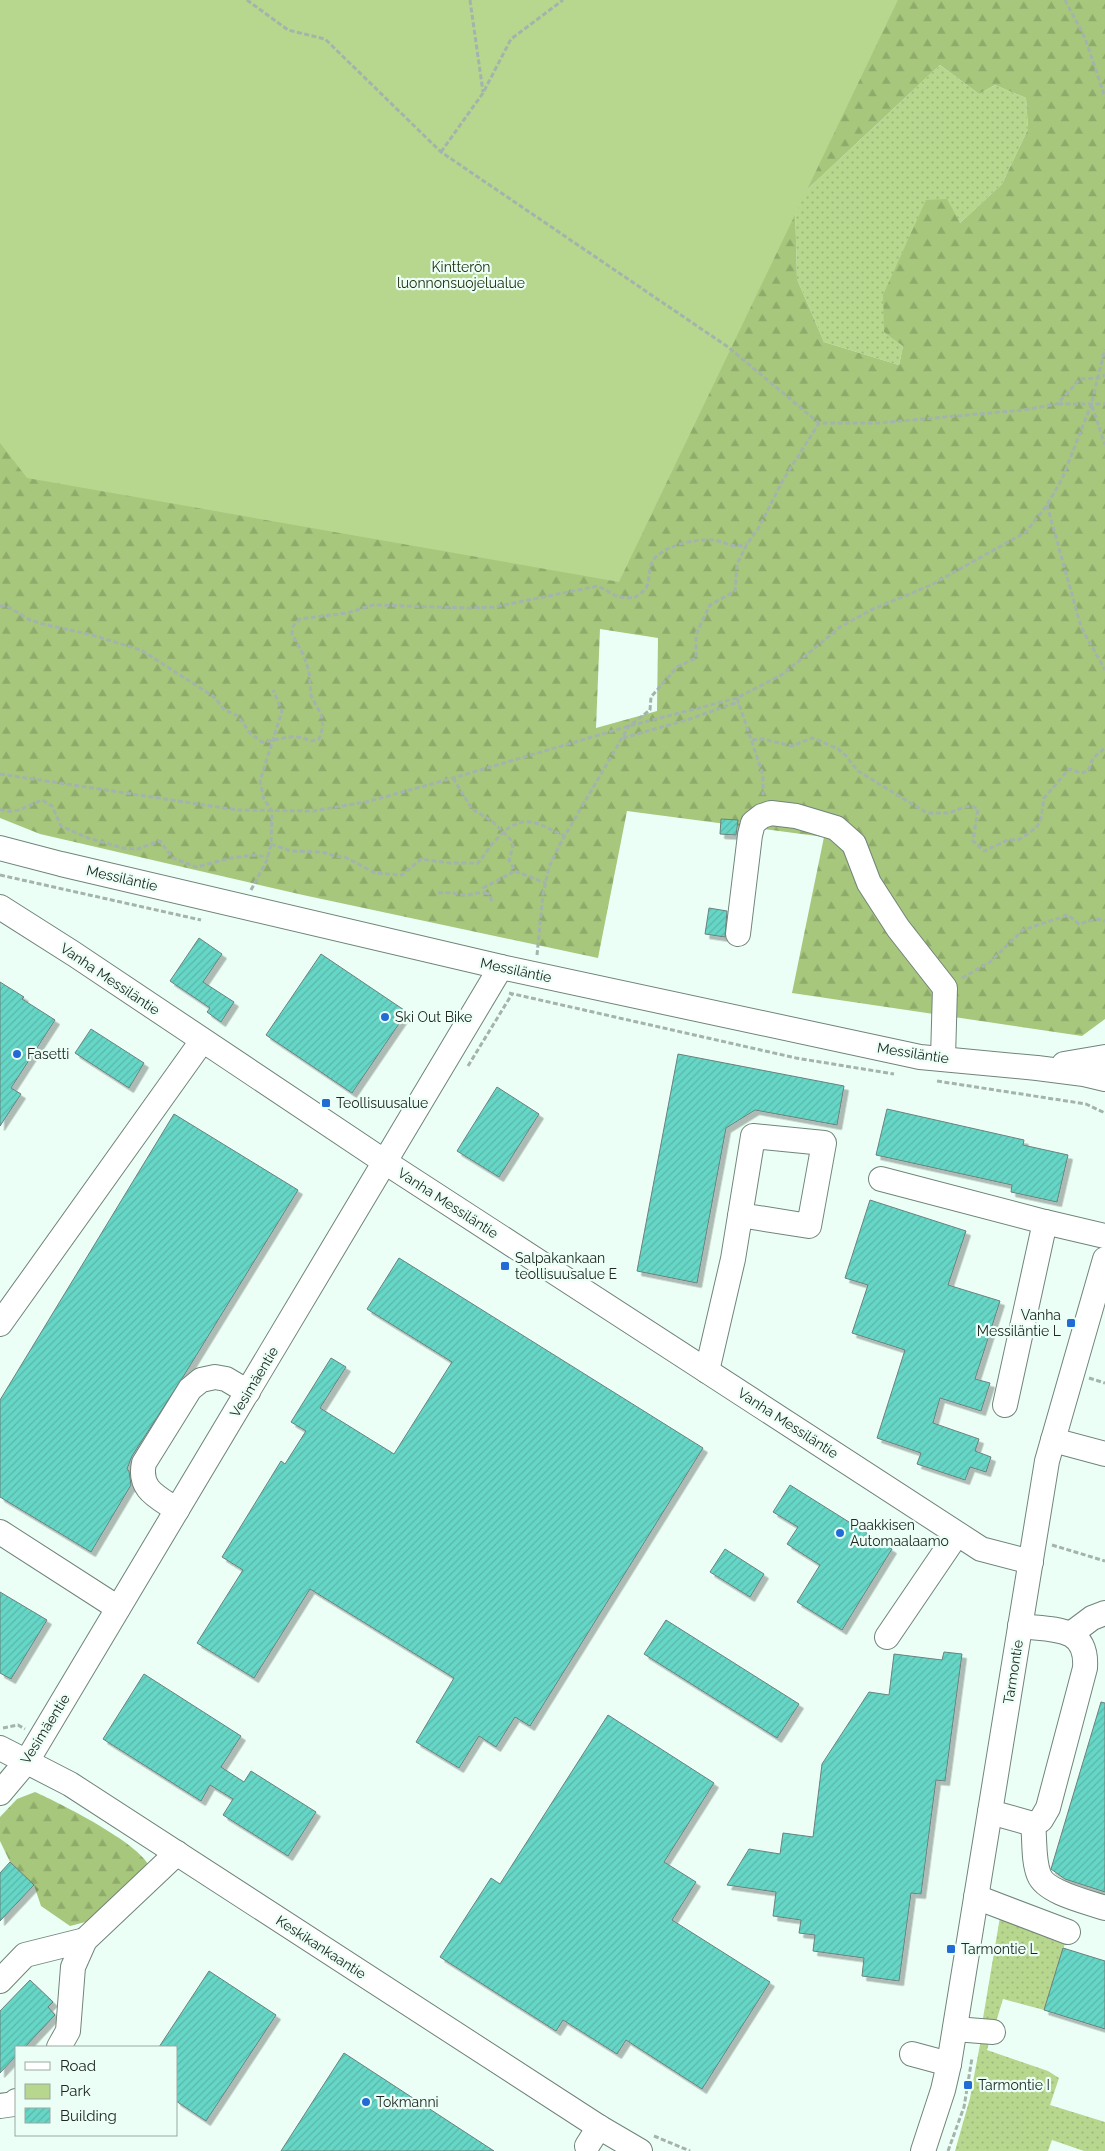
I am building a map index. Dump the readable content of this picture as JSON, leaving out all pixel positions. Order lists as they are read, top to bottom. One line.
{"streets":{"street":["Messiläntie","Vanha Messiläntie","Vesimäentie","Tarmontie","Keskikankaantie"]},"crossings":[["Messiläntie","Vesimäentie"],["Vanha Messiläntie","Vesimäentie"],["Vanha Messiläntie","Tarmontie"],["Vesimäentie","Keskikankaantie"]],"parks":["Kintterön luonnonsuojelualue"],"places":{"other":["Ski Out Bike","Fasetti","Paakkisen Automaalaamo","Tokmanni"],"transit":["Teollisuusalue","Salpakankaan teollisuusalue E","Vanha Messiläntie L","Tarmontie L","Tarmontie I"]},"legend":["Road","Park","Building"]}
